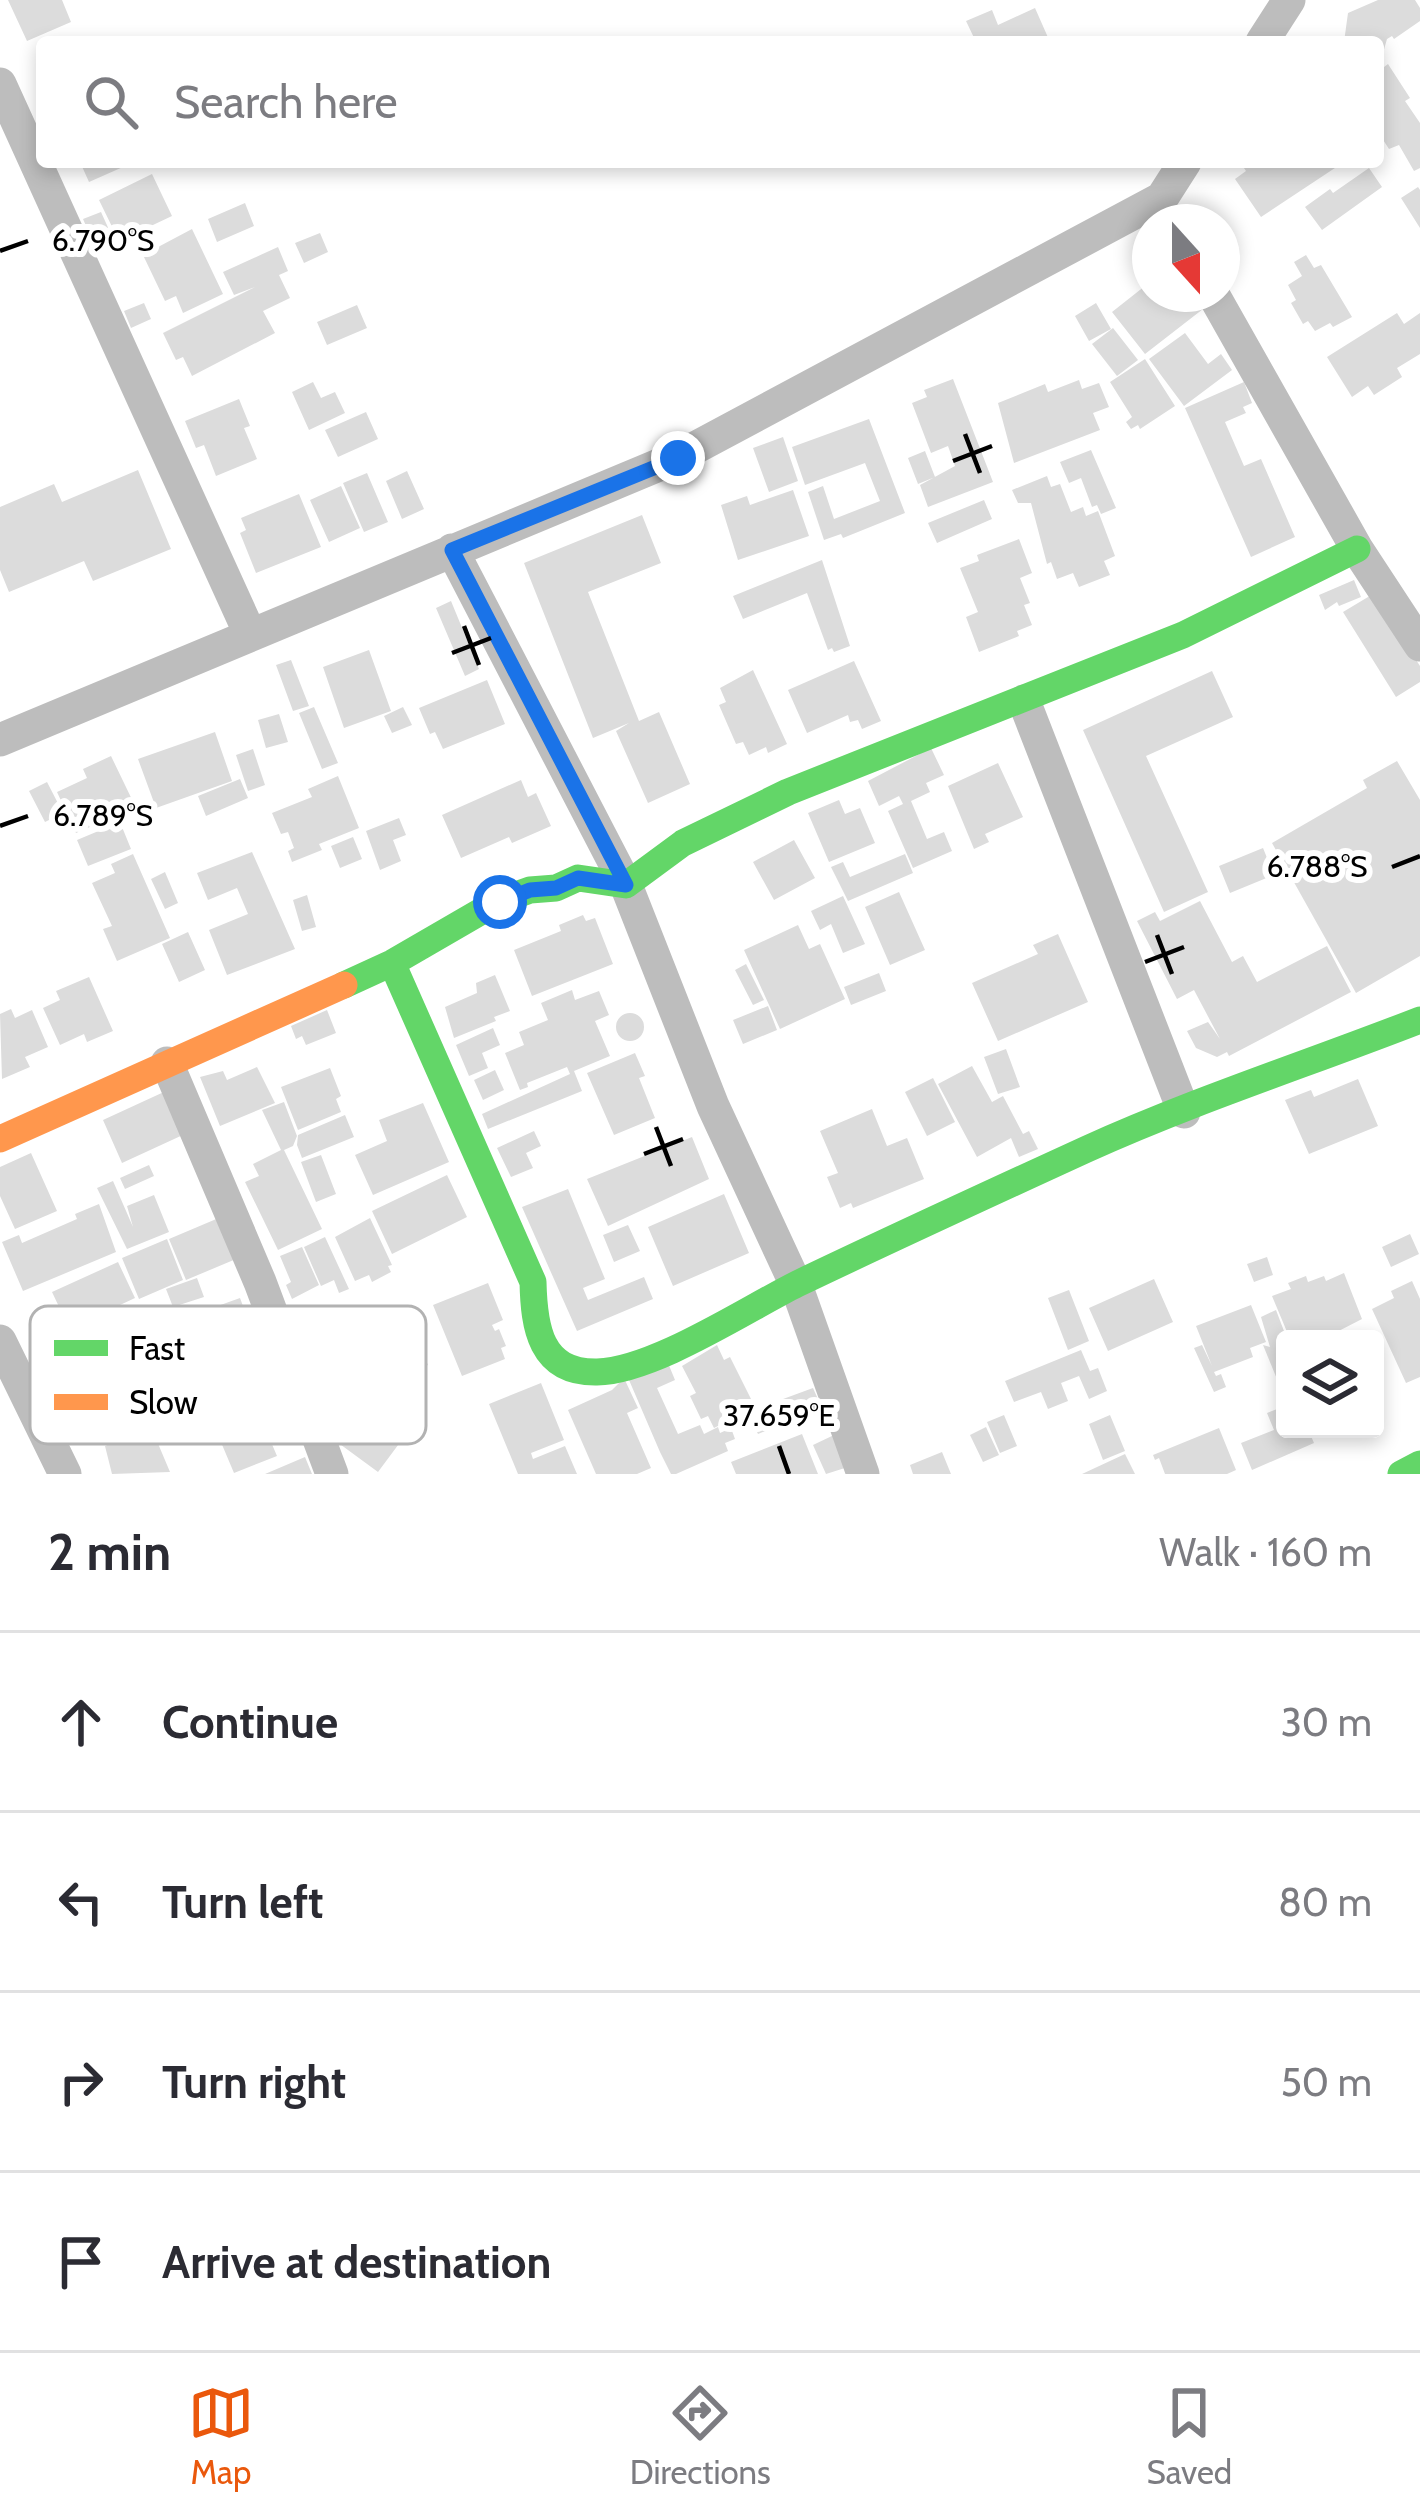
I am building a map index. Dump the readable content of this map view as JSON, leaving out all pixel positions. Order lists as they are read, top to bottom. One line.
{"legend":["Fast","Slow"],"north":"bottom","page":{"search":"Search here","heading":["2 min","Walk · 160 m"],"list":[["Continue","30 m"],["Turn left","80 m"],["Turn right","50 m"],"Arrive at destination"],"nav":["Map","Directions","Saved"]},"coordinates":["6.790°S","6.789°S","6.788°S","37.659°E"]}
